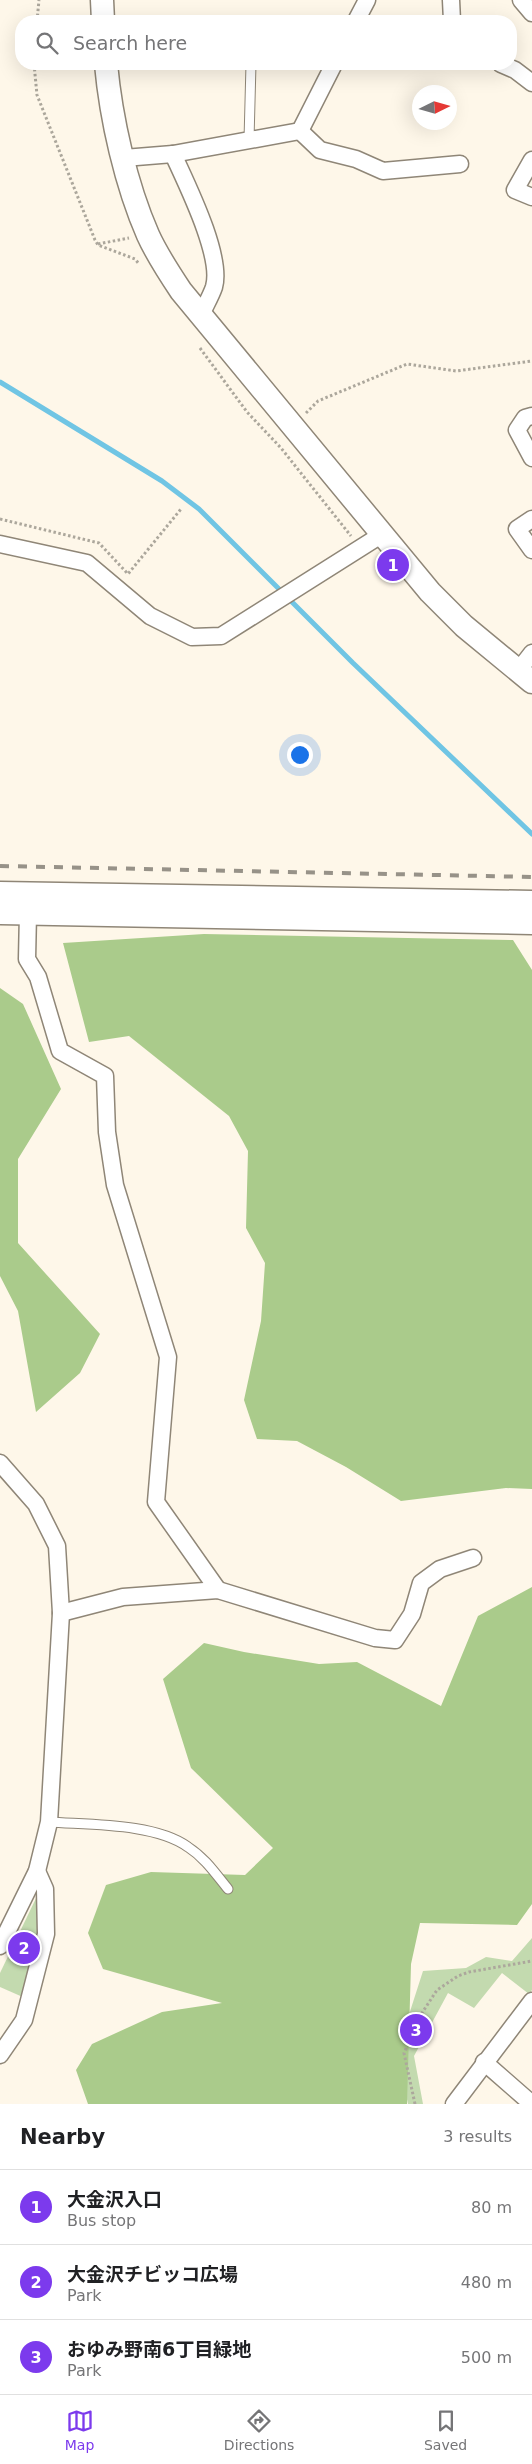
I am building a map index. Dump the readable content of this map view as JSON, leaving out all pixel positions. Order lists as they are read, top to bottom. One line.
{"north":"right","page":{"search":"Search here","pins":["1","2","3"],"heading":["Nearby","3 results"],"list":[{"mark":"1","name":"大金沢入口","note":"Bus stop","value":"80 m"},{"mark":"2","name":"大金沢チビッコ広場","note":"Park","value":"480 m"},{"mark":"3","name":"おゆみ野南6丁目緑地","note":"Park","value":"500 m"}],"nav":["Map","Directions","Saved"]}}
